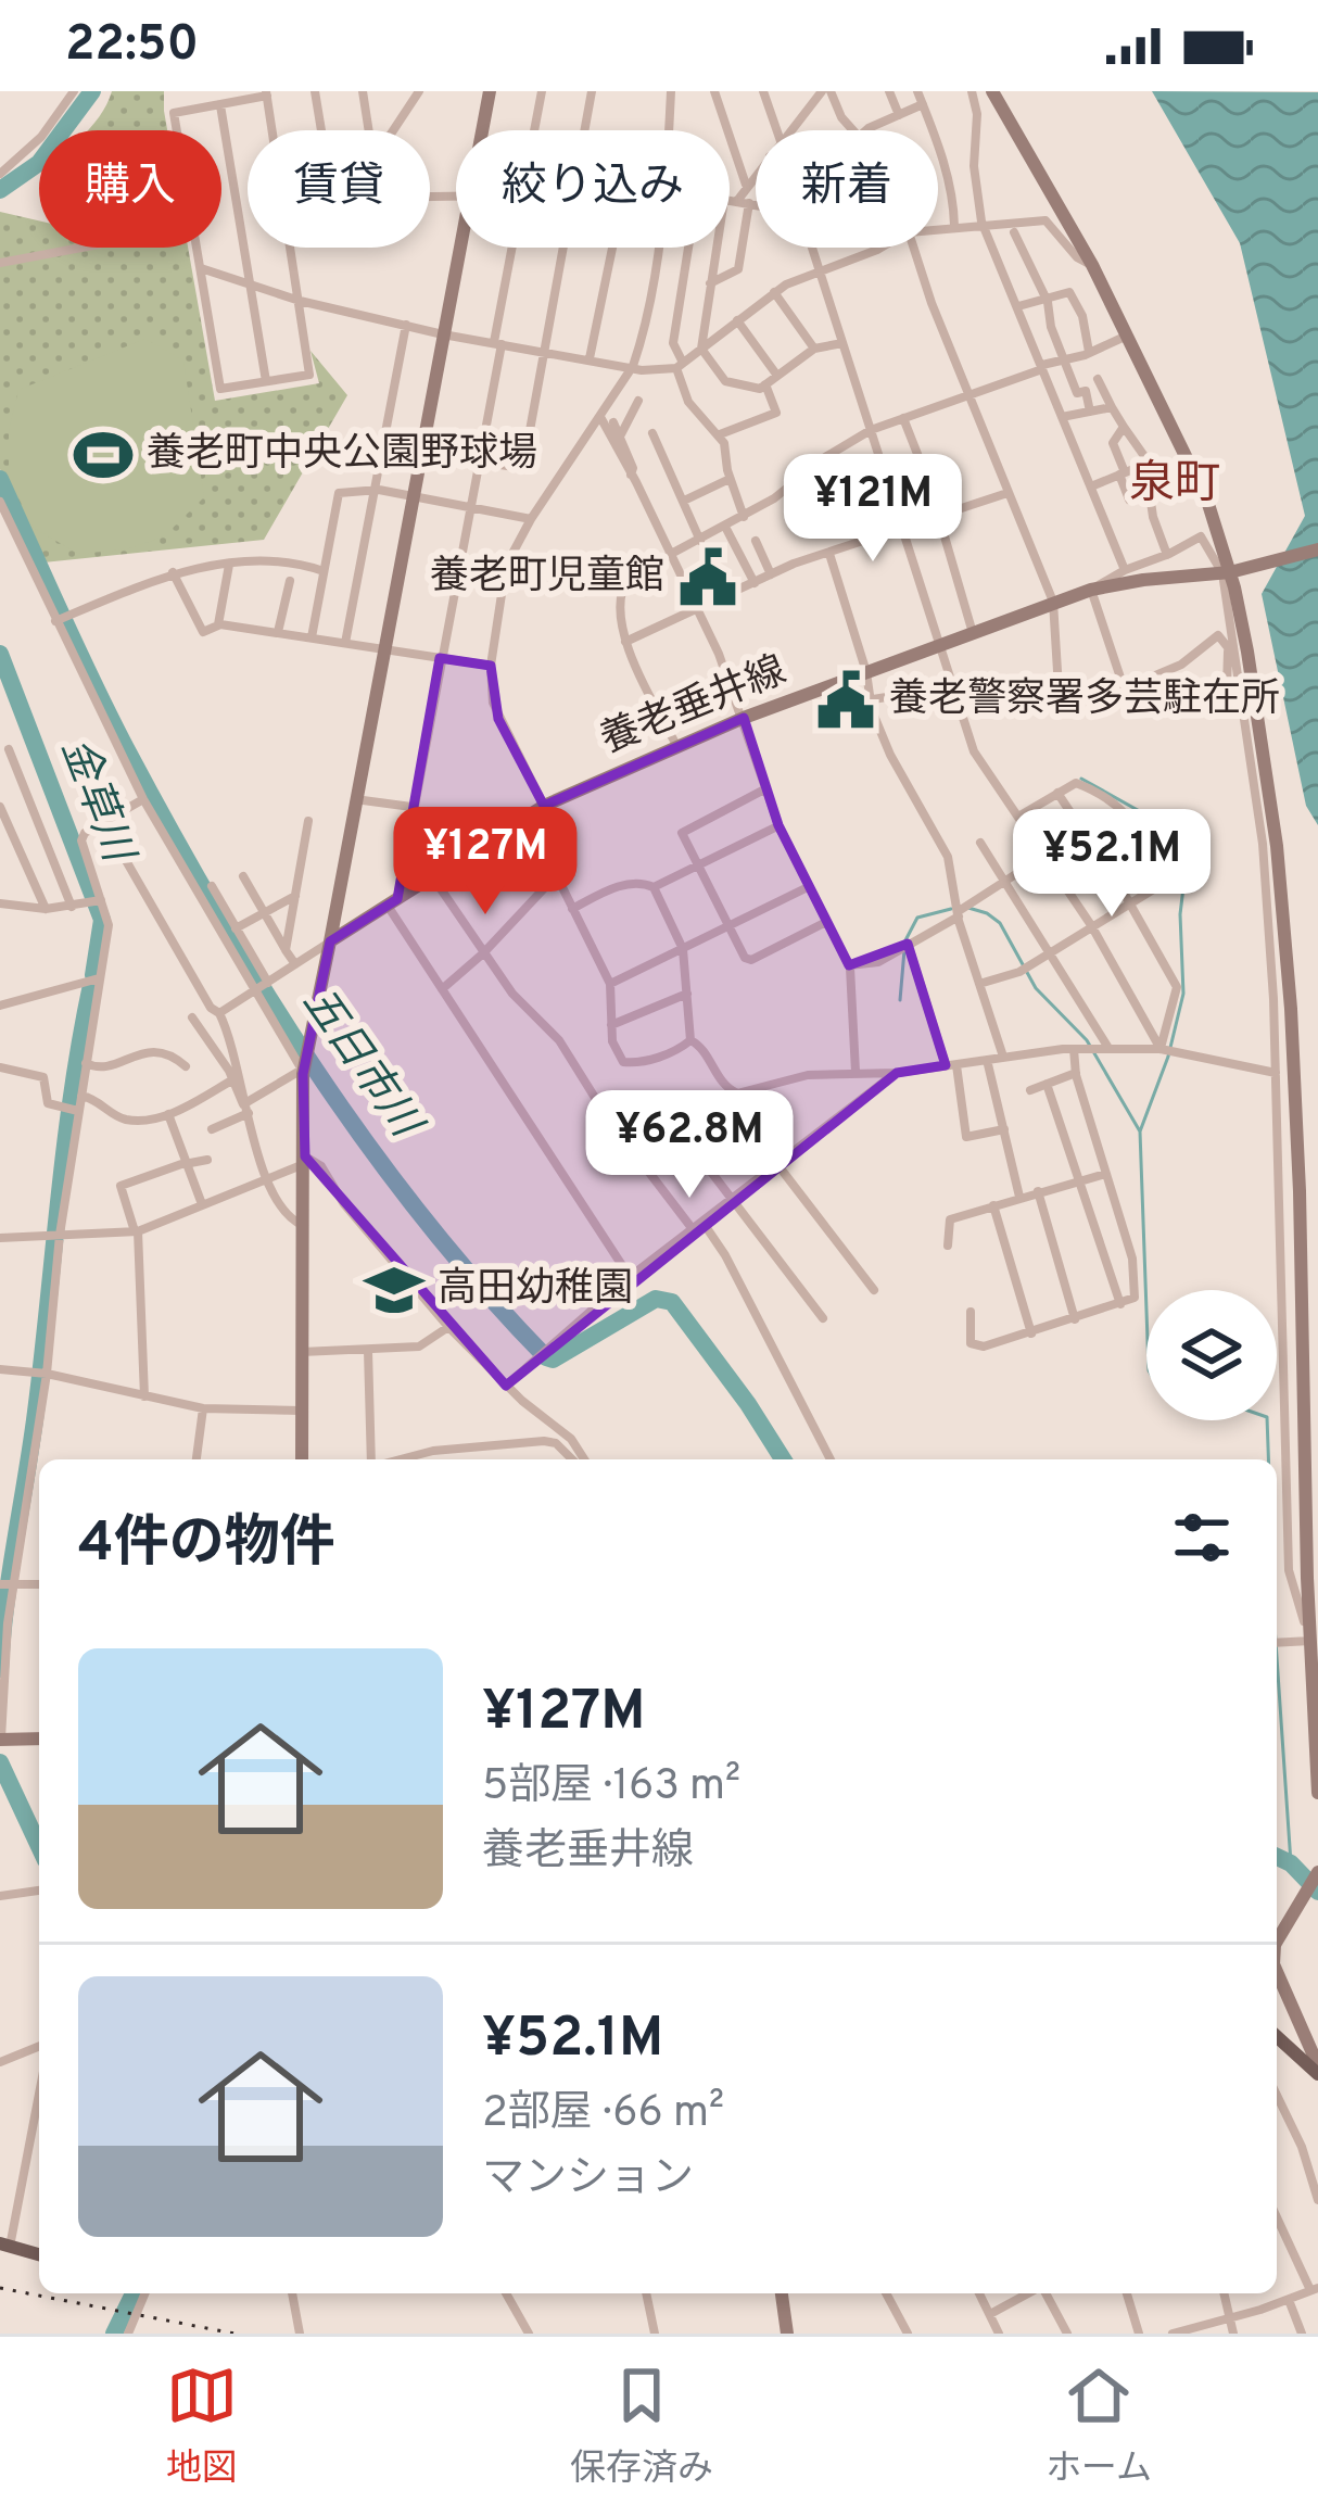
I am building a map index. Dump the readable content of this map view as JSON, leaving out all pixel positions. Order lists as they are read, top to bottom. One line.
{"streets":{"street":["養老垂井線"]},"districts":["泉町"],"water":["金草川","五日市川"],"places":{"sports":["養老町中央公園野球場"],"public building":["養老町児童館","養老警察署多芸駐在所"],"school or university":["高田幼稚園"]},"page":{"status":"22:50","chip":["購入","賃貸","絞り込み","新着"],"price":["¥121M","¥127M","¥52.1M","¥62.8M"],"heading":"4件の物件","list":[{"name":"¥127M","note":"5部屋 · 163 m² · 養老垂井線"},{"name":"¥52.1M","note":"2部屋 · 66 m² · マンション"}],"tabs":["地図","保存済み","ホーム"]}}
